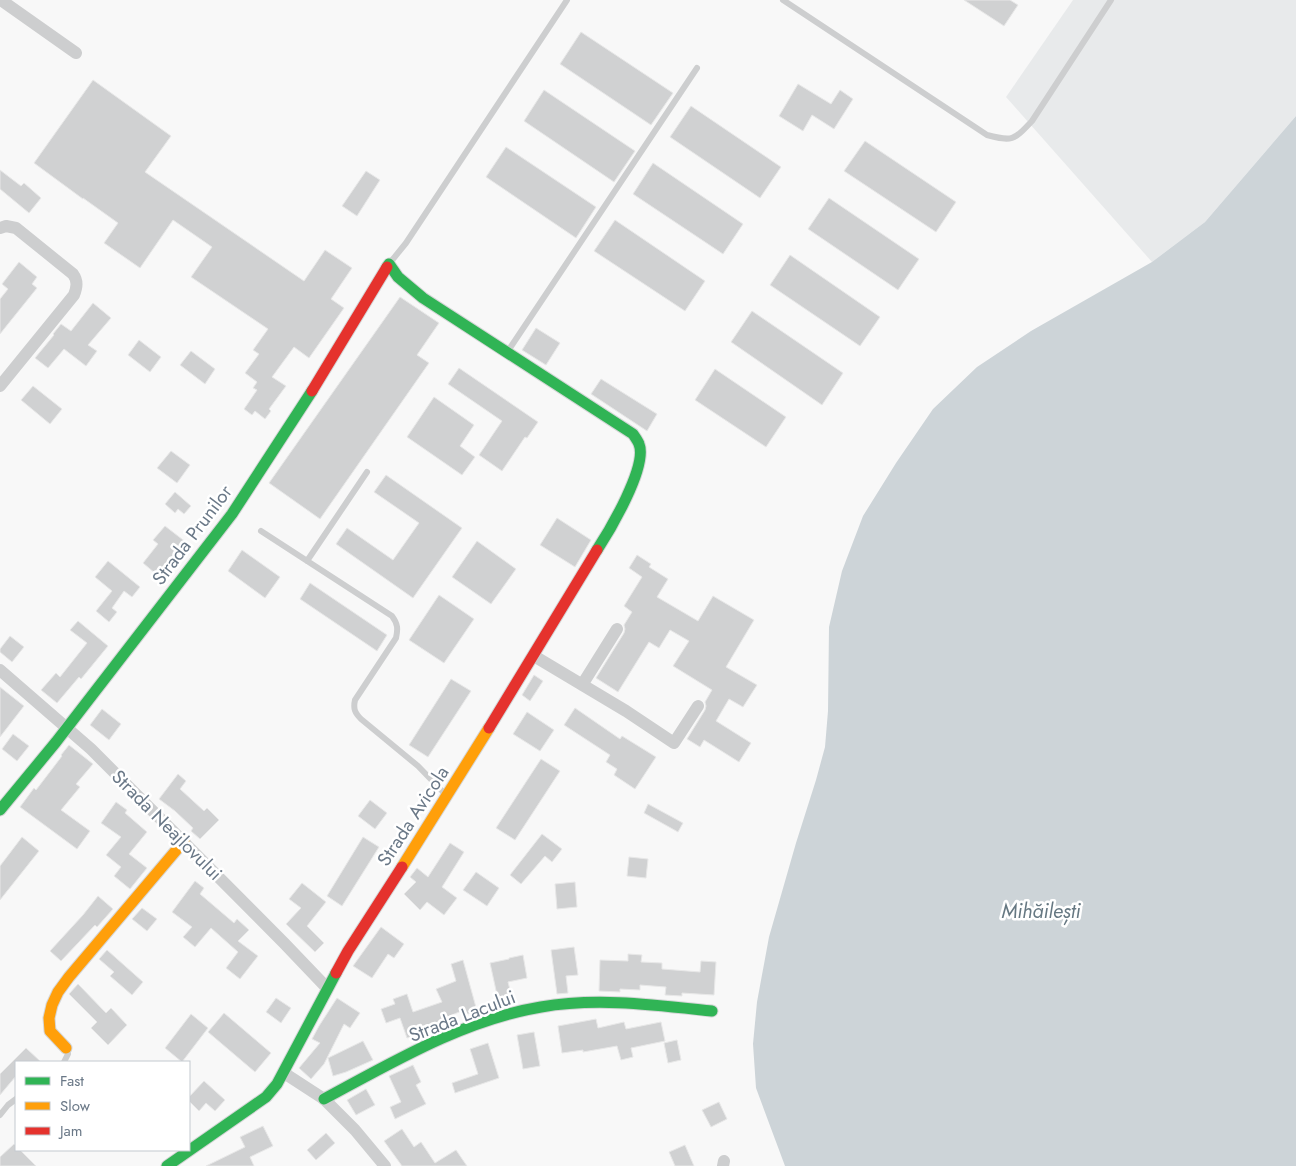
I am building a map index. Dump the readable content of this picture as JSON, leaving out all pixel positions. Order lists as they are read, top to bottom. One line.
{"streets":{"street":["Strada Prunilor","Strada Avicola","Strada Neajlovului","Strada Lacului"]},"crossings":[["Strada Prunilor","Strada Neajlovului"],["Strada Avicola","Strada Neajlovului"]],"water":["Mihăilești"],"legend":["Fast","Slow","Jam"]}
